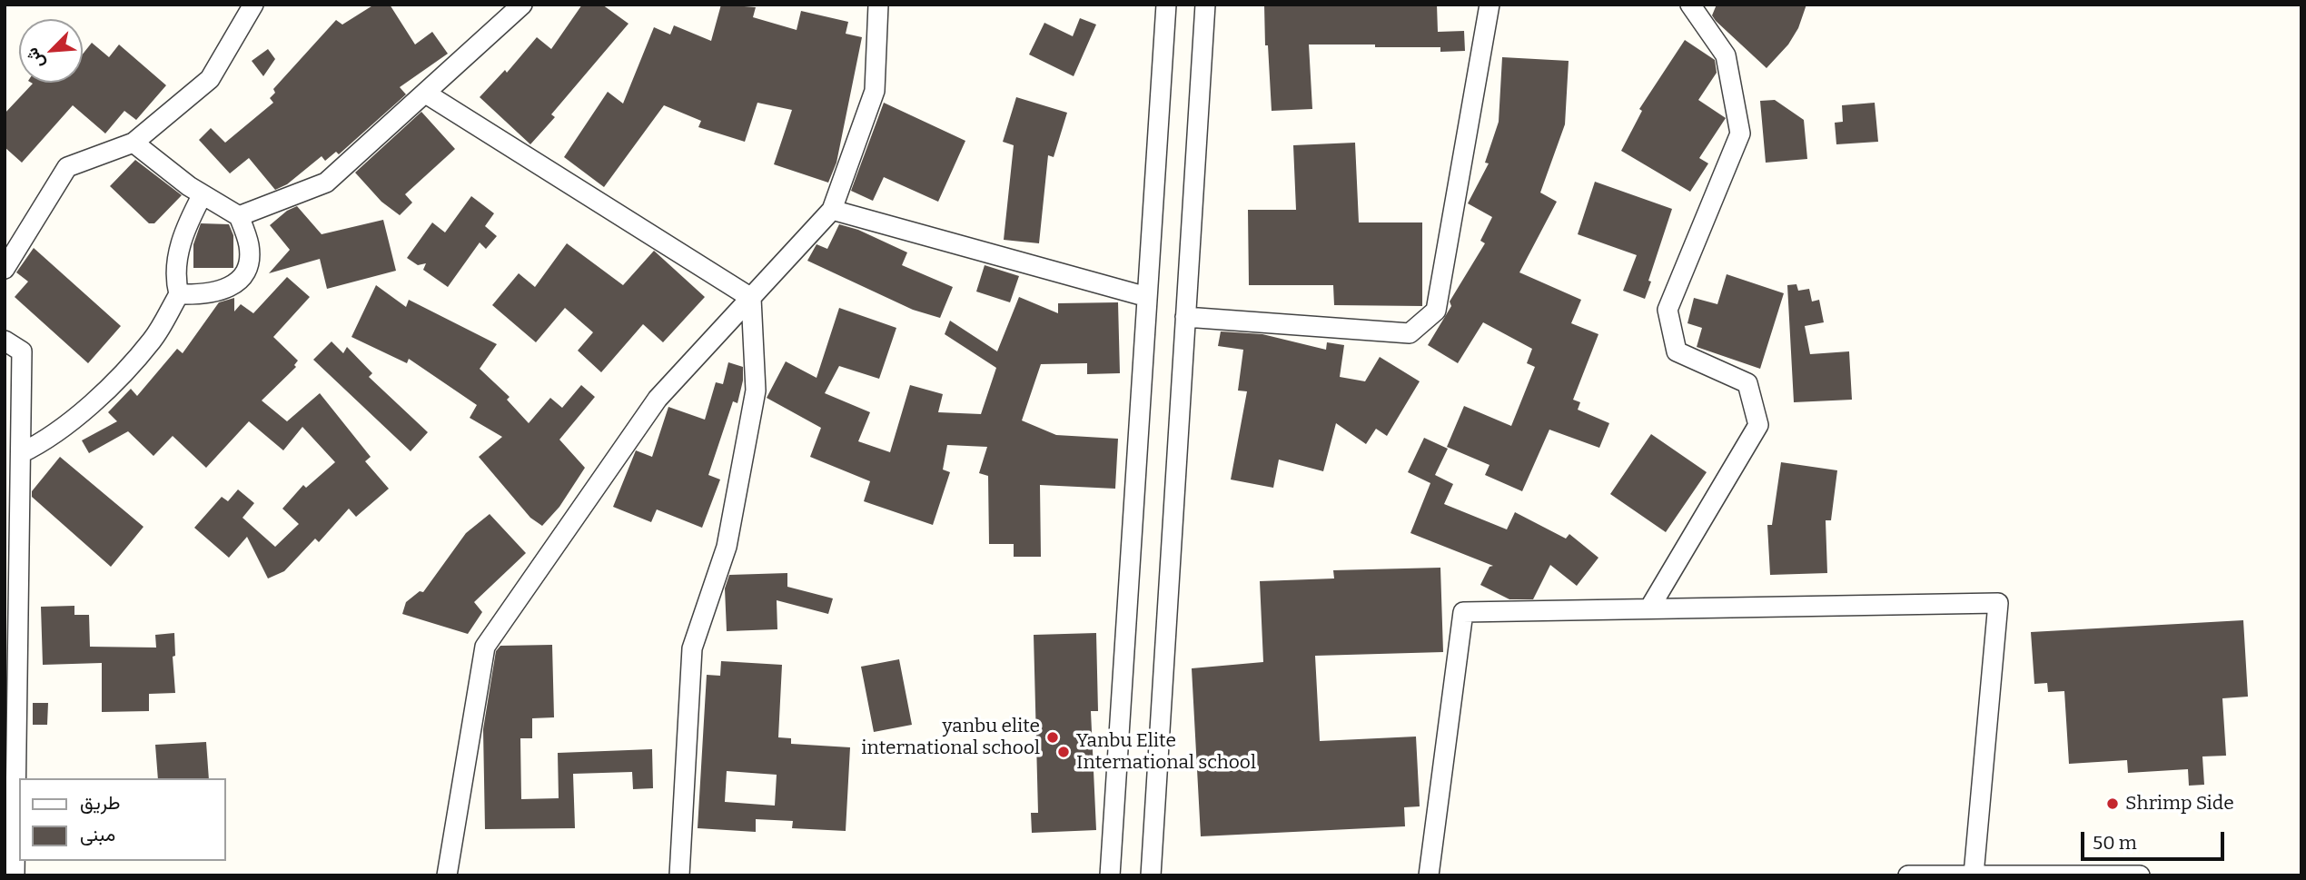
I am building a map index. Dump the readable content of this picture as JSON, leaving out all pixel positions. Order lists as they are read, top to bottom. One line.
{"places":["yanbu elite international school","Yanbu Elite International school","Shrimp Side"],"legend":["طريق","مبنى"],"scale_bar":"50 m","north":"bottom left"}
